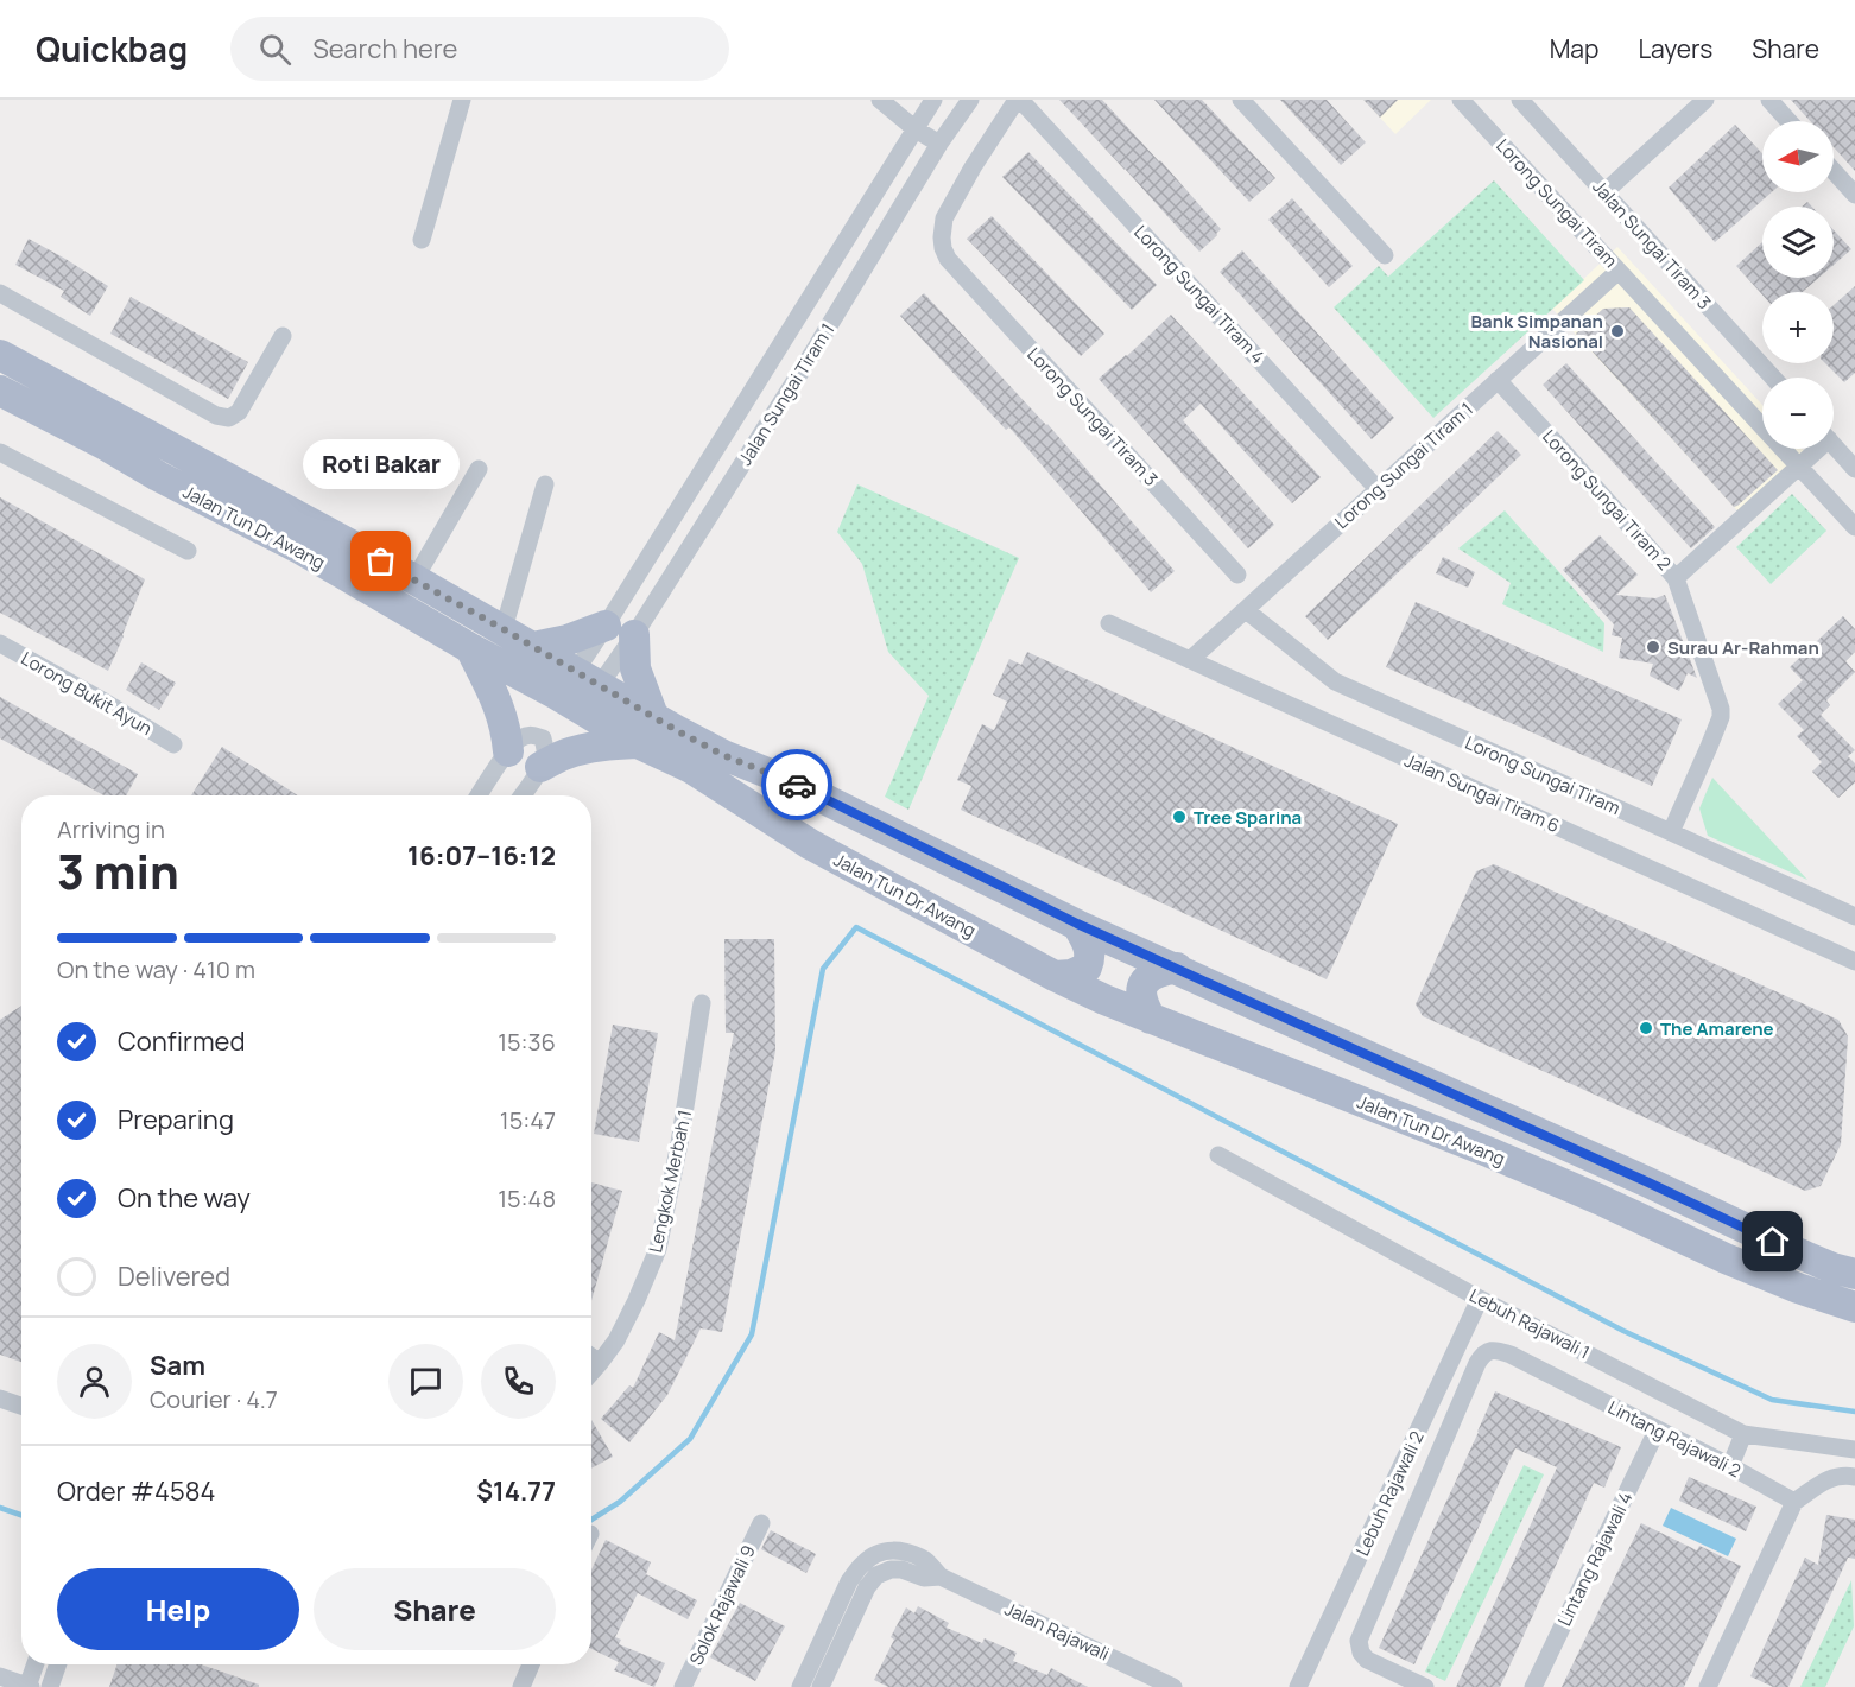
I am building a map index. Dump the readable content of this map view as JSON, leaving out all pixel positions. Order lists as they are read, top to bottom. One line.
{"streets":{"main road":["Jalan Tun Dr Awang"],"street":["Lorong Sungai Tiram","Jalan Sungai Tiram 3","Lorong Sungai Tiram 4","Jalan Sungai Tiram 1","Lorong Sungai Tiram 3","Lorong Sungai Tiram 1","Lorong Sungai Tiram 2","Lorong Bukit Ayun","Jalan Sungai Tiram 6","Lengkok Merbah 1","Lebuh Rajawali 1","Lintang Rajawali 2","Lebuh Rajawali 2","Lintang Rajawali 4","Solok Rajawali 9","Jalan Rajawali"]},"crossings":[["Lorong Sungai Tiram","Lorong Sungai Tiram 1"],["Lorong Sungai Tiram","Lorong Sungai Tiram 2"],["Lorong Sungai Tiram 4","Lorong Sungai Tiram 3"],["Lorong Sungai Tiram 4","Lorong Sungai Tiram 1"],["Jalan Sungai Tiram 1","Jalan Tun Dr Awang"],["Lorong Sungai Tiram 1","Lorong Sungai Tiram 2"],["Lorong Sungai Tiram 1","Jalan Sungai Tiram 6"],["Lebuh Rajawali 1","Lebuh Rajawali 2"],["Lintang Rajawali 2","Lintang Rajawali 4"]],"places":["Bank Simpanan Nasional","Roti Bakar","Surau Ar-Rahman","Tree Sparina","The Amarene"],"north":"left","page":{"header":"Quickbag","search":"Search here","nav":["Map","Layers","Share"],"map_buttons":["+","−"],"bubble":"Roti Bakar","heading":["3 min","Arriving in","16:07–16:12"],"panel":["Sam","Courier · 4.7","Order #4584","$14.77"],"bar":"On the way · 410 m","list":[["Confirmed","15:36"],["Preparing","15:47"],["On the way","15:48"],"Delivered"],"buttons":["Help","Share"]}}
